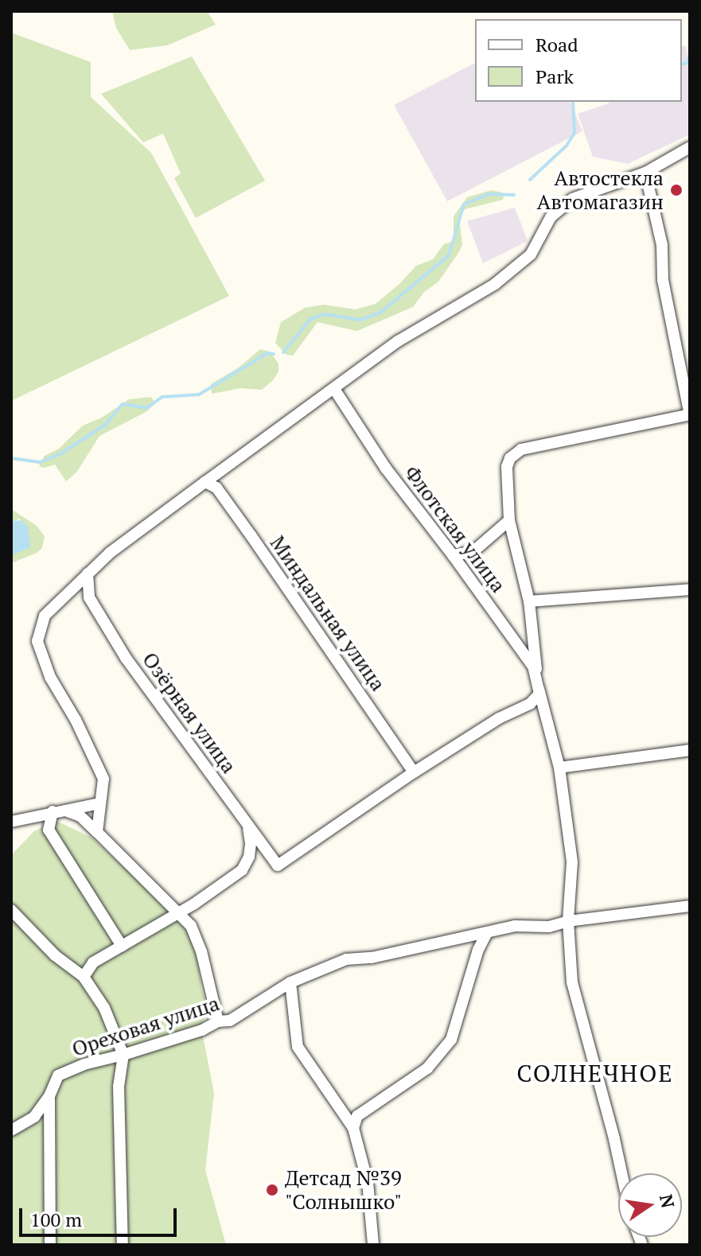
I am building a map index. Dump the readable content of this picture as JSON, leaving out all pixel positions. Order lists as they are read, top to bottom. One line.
{"streets":{"street":["Флотская улица","Миндальная улица","Озёрная улица","Ореховая улица"]},"crossings":[["Миндальная улица","Озёрная улица"]],"districts":["СОЛНЕЧНОЕ"],"places":["Автостекла Автомагазин","Детсад №39 \"Солнышко\""],"legend":["Road","Park"],"scale_bar":"100 m","north":"right"}
